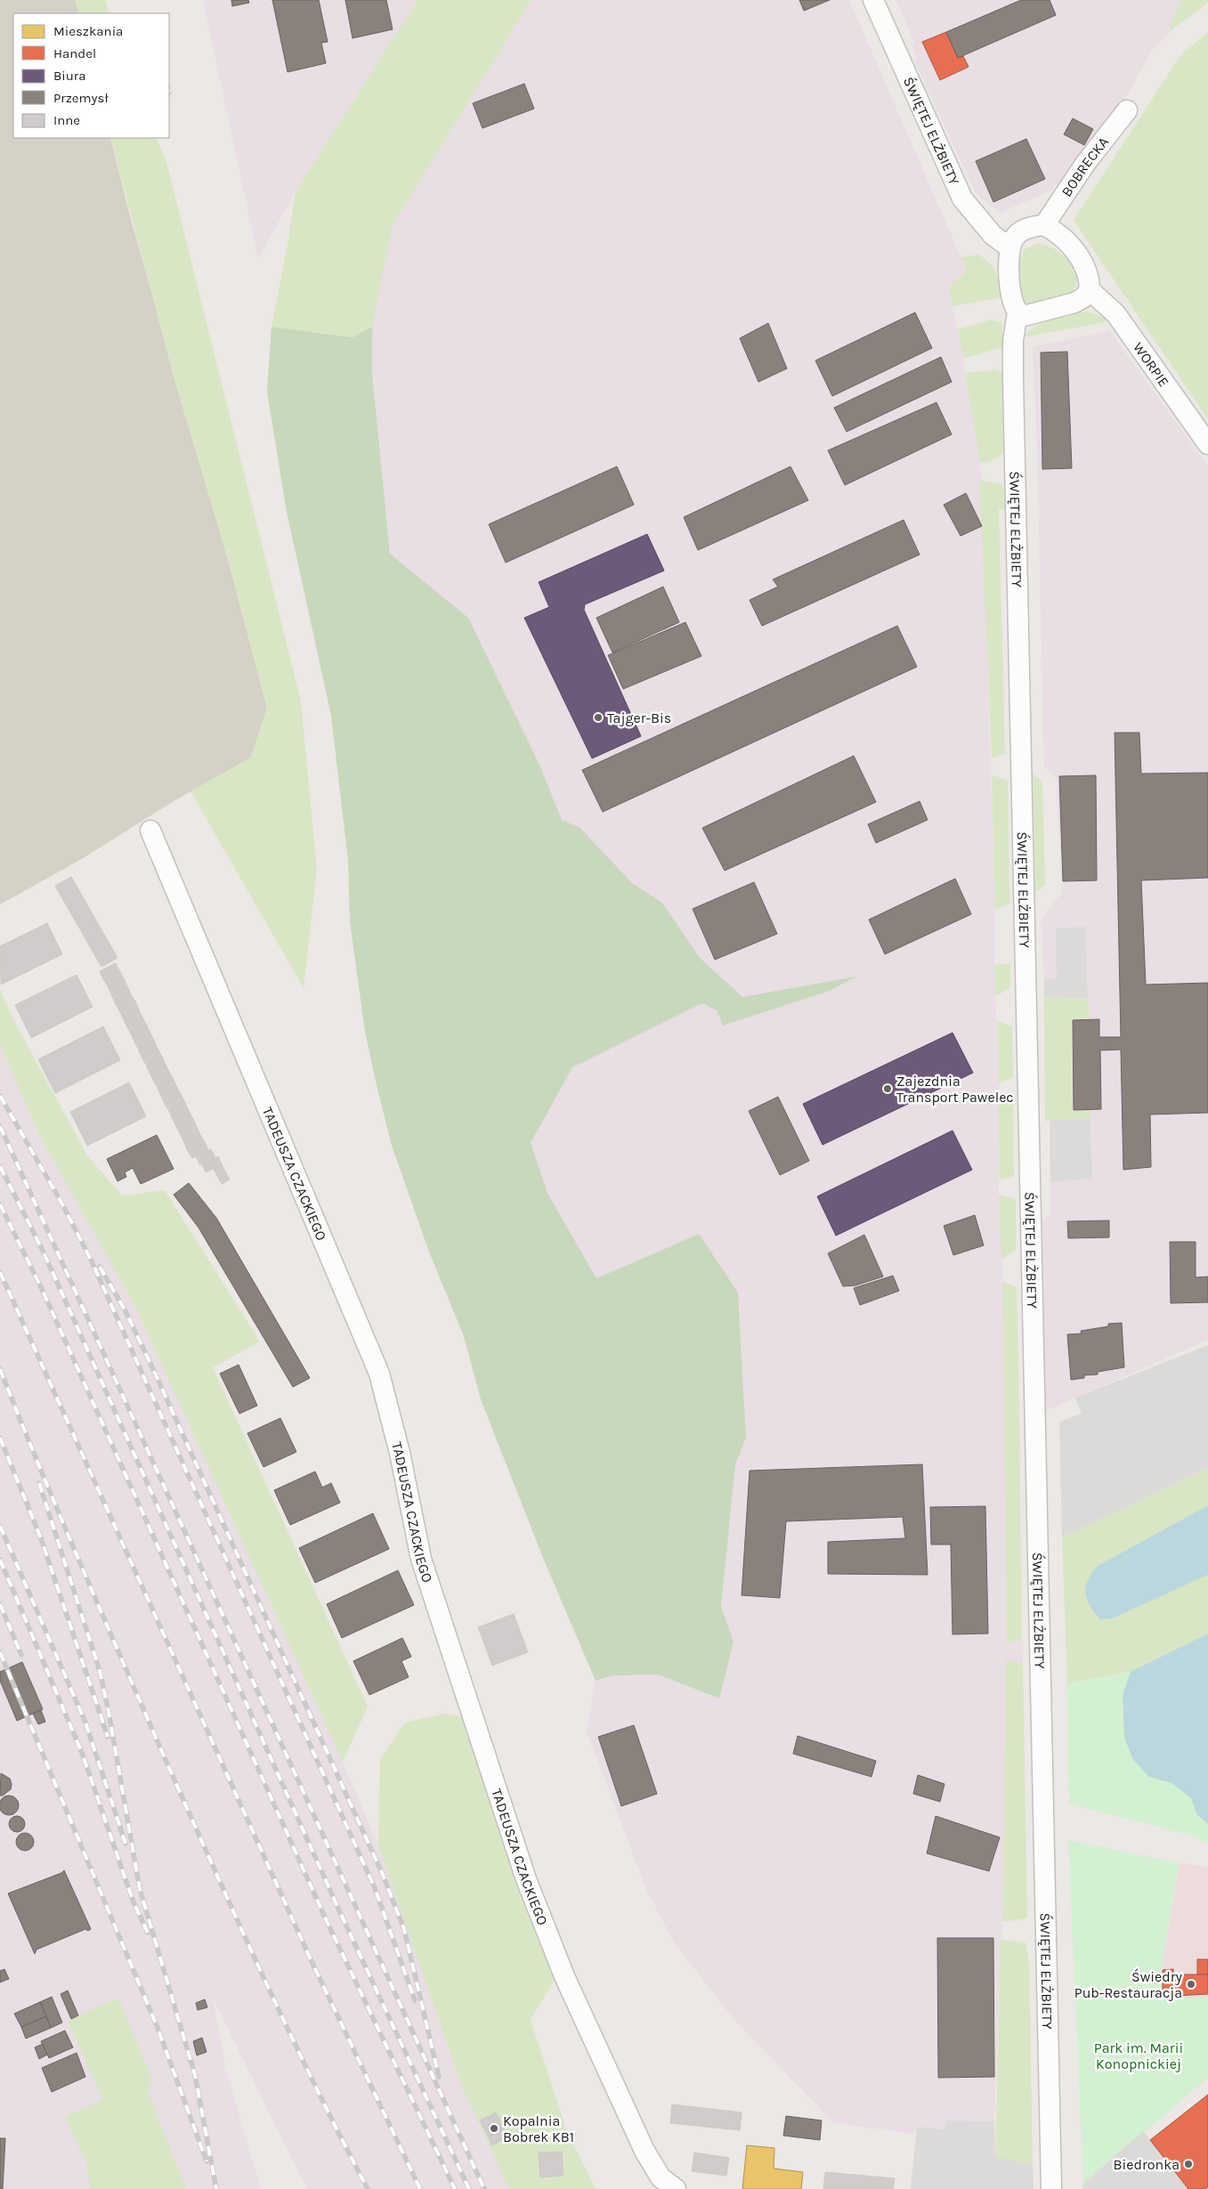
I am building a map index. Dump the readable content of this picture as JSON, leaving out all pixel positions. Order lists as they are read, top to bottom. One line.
{"streets":{"street":["ŚWIĘTEJ ELŻBIETY","BOBRECKA","WORPIE","TADEUSZA CZACKIEGO"]},"crossings":[["ŚWIĘTEJ ELŻBIETY","BOBRECKA"],["ŚWIĘTEJ ELŻBIETY","WORPIE"],["BOBRECKA","WORPIE"]],"parks":["Park im. Marii Konopnickiej"],"places":["Tajger-Bis","Zajezdnia Transport Pawelec","Świedry Pub-Restauracja","Kopalnia Bobrek KB1","Biedronka"],"legend":["Mieszkania","Handel","Biura","Przemysł","Inne"]}
